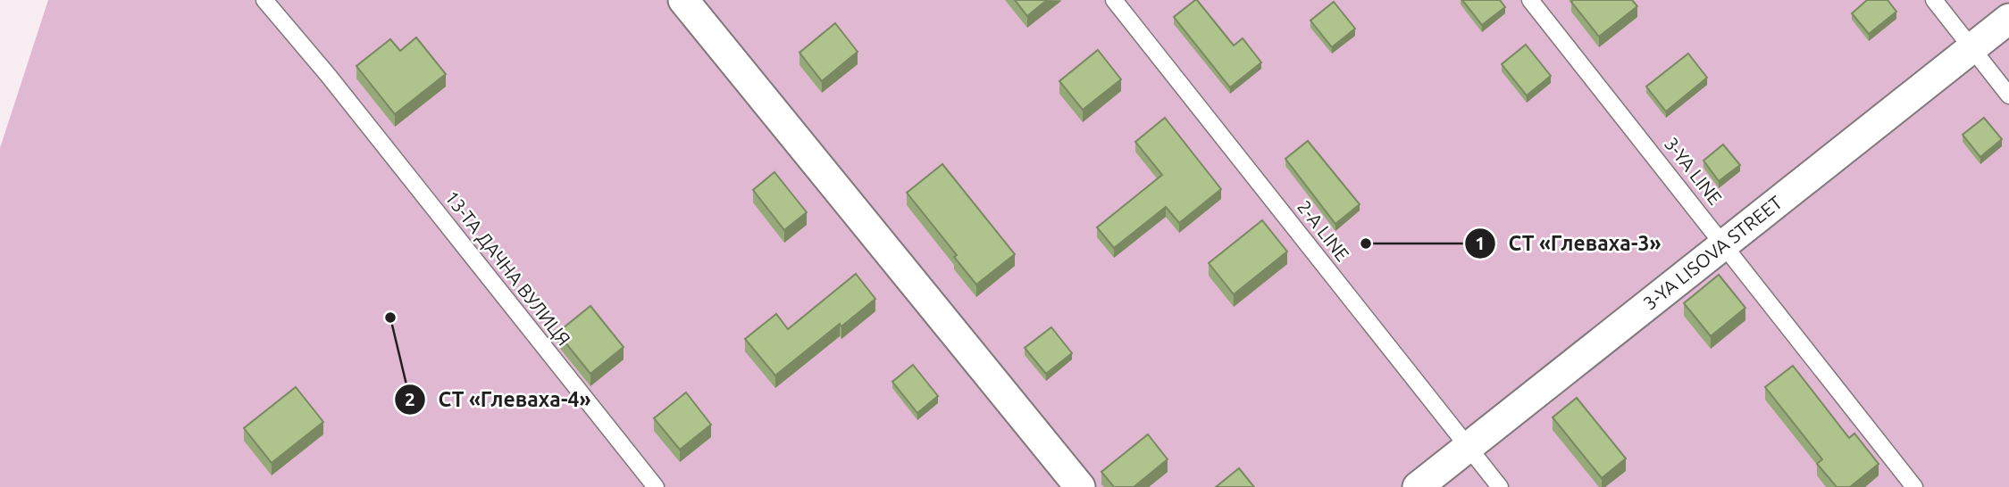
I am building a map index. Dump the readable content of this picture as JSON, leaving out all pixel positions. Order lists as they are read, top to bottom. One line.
{"streets":{"street":["3-YA LISOVA STREET"],"lane":["3-YA LINE","2-A LINE","13-ТА ДАЧНА ВУЛИЦЯ"]},"crossings":[["3-YA LINE","3-YA LISOVA STREET"],["2-A LINE","3-YA LISOVA STREET"]],"places":["СТ «Глеваха-3»","СТ «Глеваха-4»"]}
